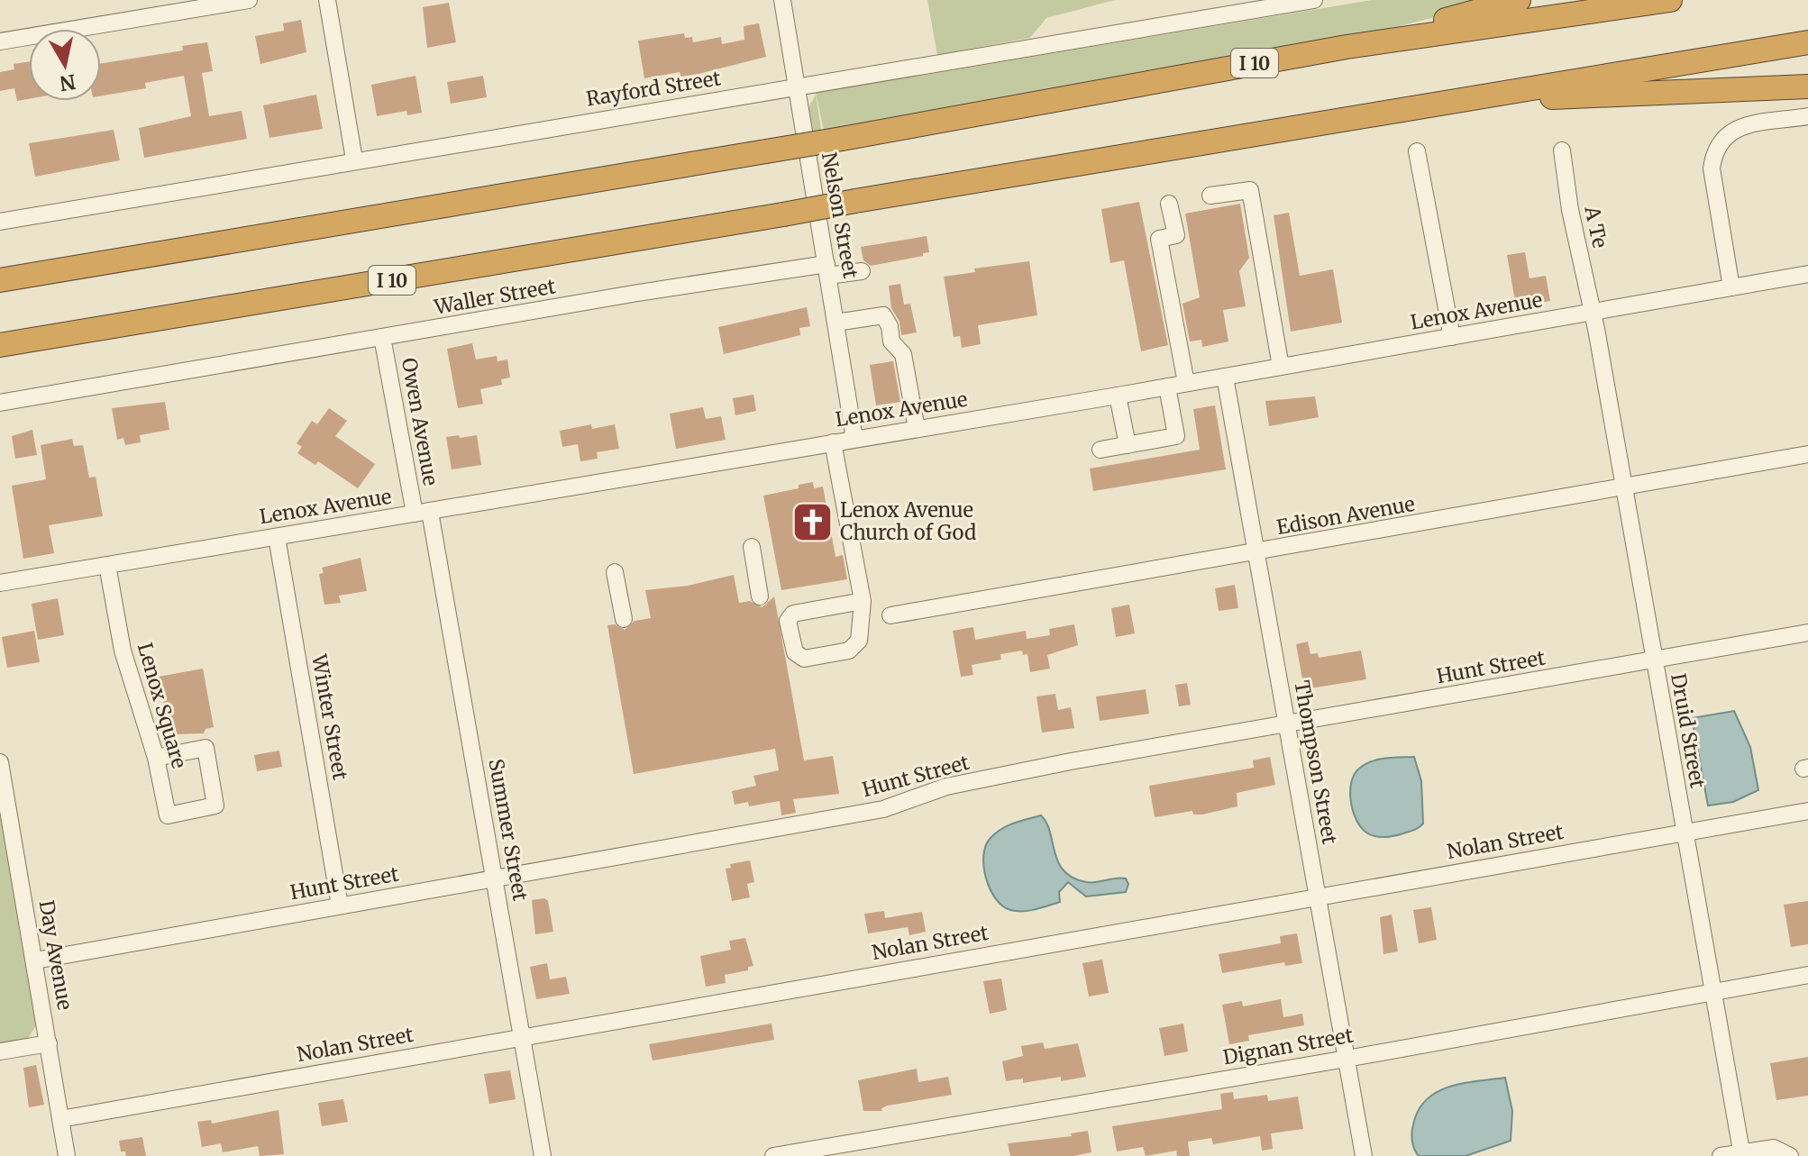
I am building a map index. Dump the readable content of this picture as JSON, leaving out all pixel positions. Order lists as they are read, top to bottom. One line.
{"streets":{"highway":["I 10"],"street":["Rayford Street","Nelson Street","A Te","Waller Street","Lenox Avenue","Owen Avenue","Edison Avenue","Hunt Street","Lenox Square","Winter Street","Druid Street","Thompson Street","Summer Street","Nolan Street","Day Avenue","Dignan Street"]},"crossings":[["Rayford Street","Nelson Street"],["Nelson Street","Waller Street"],["Nelson Street","Lenox Avenue"],["A Te","Lenox Avenue"],["A Te","Druid Street"],["Waller Street","Owen Avenue"],["Lenox Avenue","Owen Avenue"],["Lenox Avenue","Lenox Square"],["Lenox Avenue","Winter Street"],["Lenox Avenue","Druid Street"],["Lenox Avenue","Thompson Street"],["Lenox Avenue","Summer Street"],["Owen Avenue","Summer Street"],["Edison Avenue","Druid Street"],["Edison Avenue","Thompson Street"],["Hunt Street","Winter Street"],["Hunt Street","Druid Street"],["Hunt Street","Thompson Street"],["Hunt Street","Summer Street"],["Hunt Street","Day Avenue"],["Druid Street","Nolan Street"],["Druid Street","Dignan Street"],["Thompson Street","Nolan Street"],["Thompson Street","Dignan Street"],["Summer Street","Nolan Street"],["Nolan Street","Day Avenue"]],"places":{"church":["Lenox Avenue Church of God"]},"north":"bottom"}
